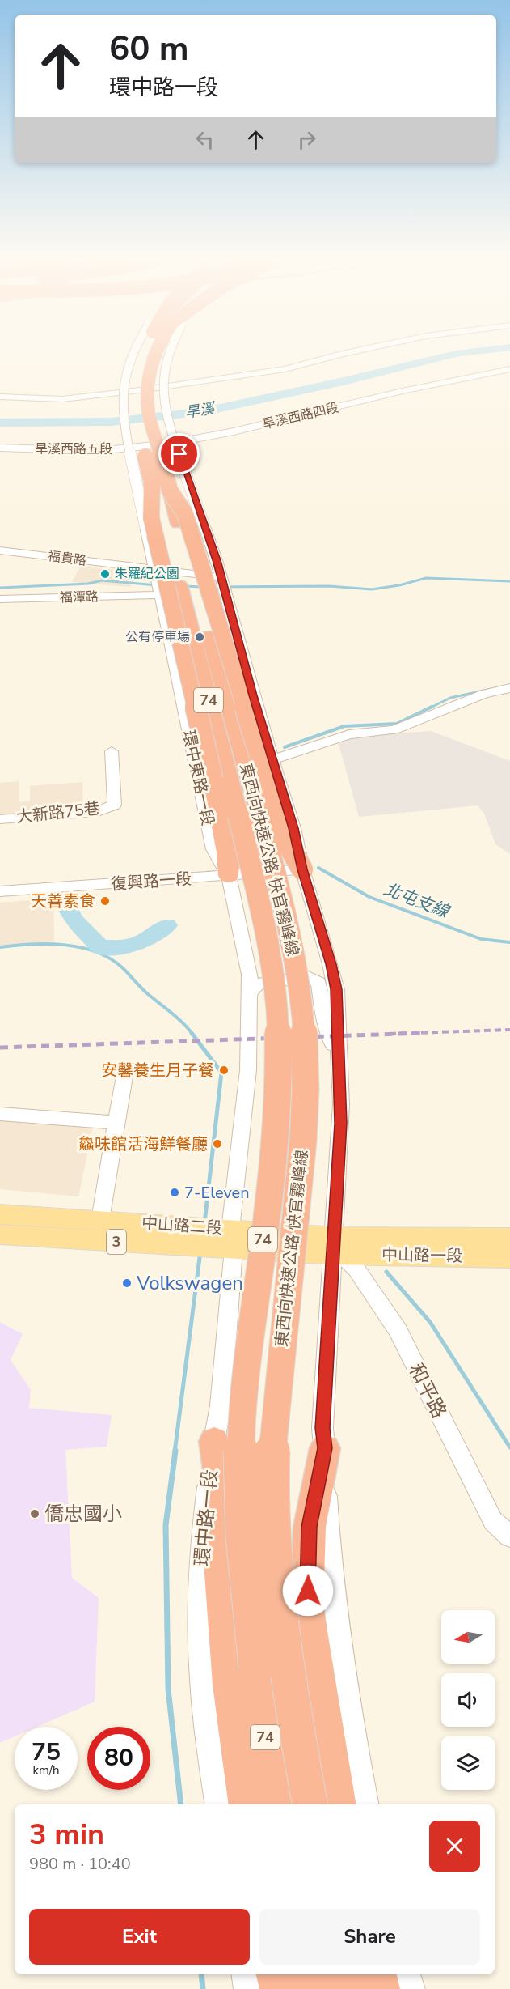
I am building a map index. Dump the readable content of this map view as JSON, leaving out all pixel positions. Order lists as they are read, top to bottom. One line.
{"streets":{"highway":["74","東西向快速公路 快官霧峰線"],"main road":["中山路二段","3","中山路一段"],"street":["旱溪西路四段","旱溪西路五段","福貴路","福潭路","環中東路一段","大新路75巷","復興路一段","和平路","環中路一段"]},"crossings":[["旱溪西路四段","旱溪西路五段"],["福貴路","環中東路一段"],["福潭路","環中東路一段"],["74","環中東路一段"],["74","東西向快速公路 快官霧峰線"],["74","復興路一段"],["環中東路一段","復興路一段"],["環中東路一段","中山路二段"],["環中東路一段","中山路一段"],["環中東路一段","和平路"],["環中東路一段","環中路一段"],["中山路二段","中山路一段"],["中山路二段","和平路"],["中山路二段","環中路一段"],["中山路一段","和平路"]],"water":["旱溪","北屯支線"],"places":["朱羅紀公園","公有停車場","天善素食","安馨養生月子餐","鱻味館活海鮮餐廳","7-Eleven","Volkswagen","僑忠國小"],"north":"left","page":{"turn":["60 m","環中路一段"],"speed":"75 km/h","limit":"80","heading":["3 min","980 m · 10:40"],"buttons":["Exit","Share"]}}
